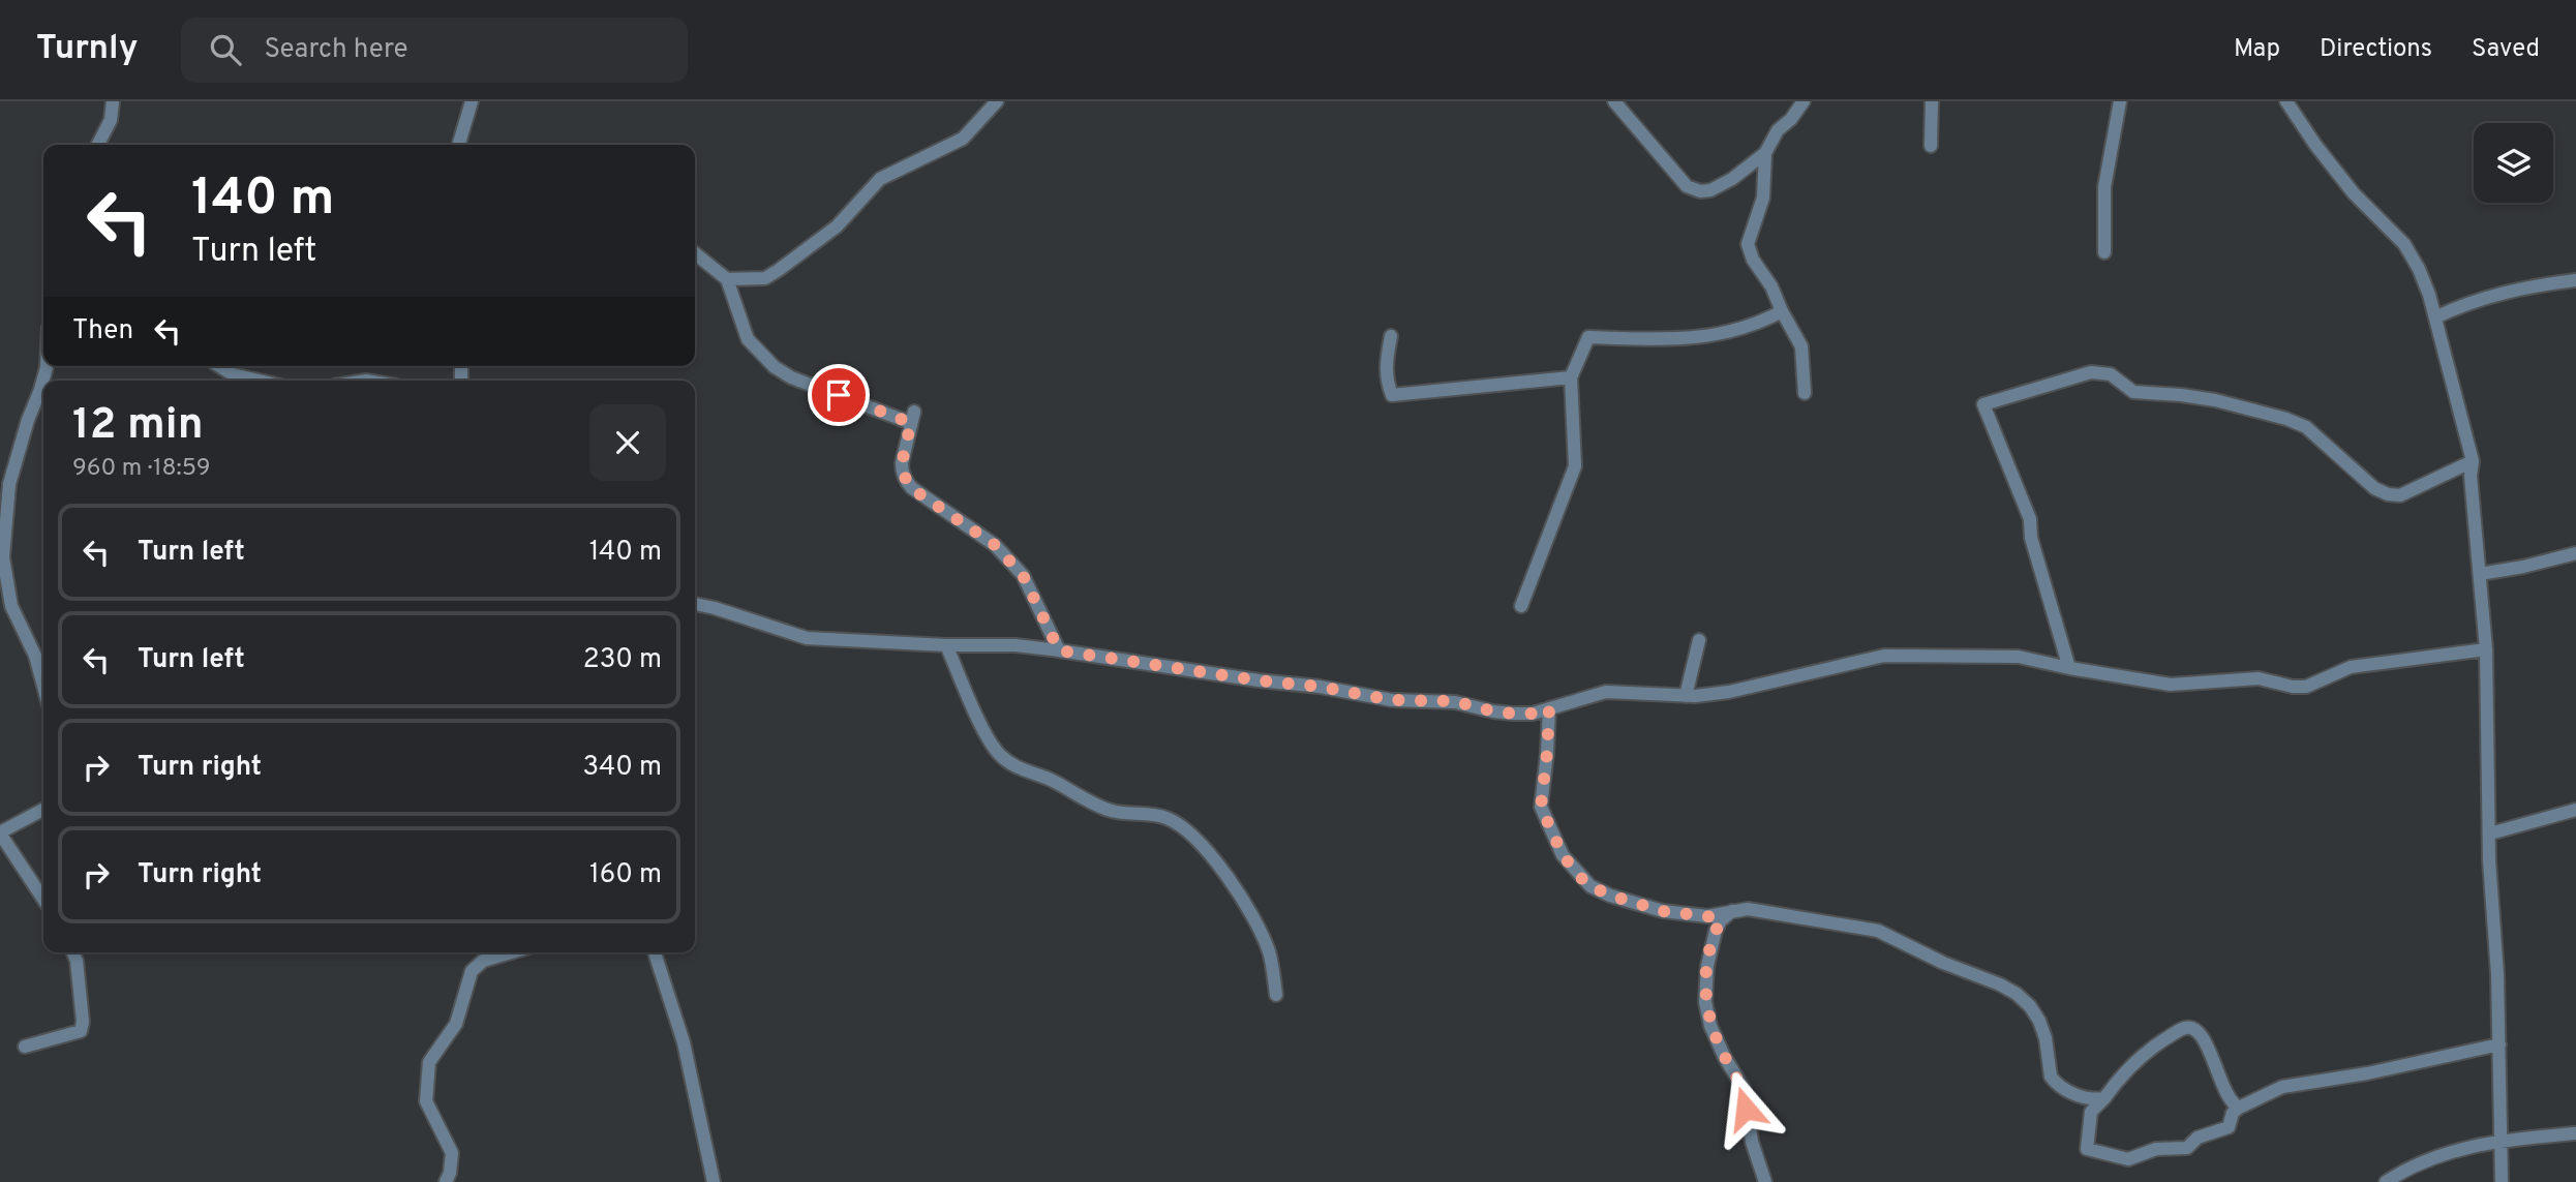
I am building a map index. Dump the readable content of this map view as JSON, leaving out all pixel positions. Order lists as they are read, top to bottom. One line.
{"page":{"header":"Turnly","search":"Search here","nav":["Map","Directions","Saved"],"turn":["140 m","Turn left"],"then":"Then","heading":["12 min","960 m · 18:59"],"list":[{"name":"Turn left","value":"140 m"},{"name":"Turn left","value":"230 m"},{"name":"Turn right","value":"340 m"},{"name":"Turn right","value":"160 m"}]}}
